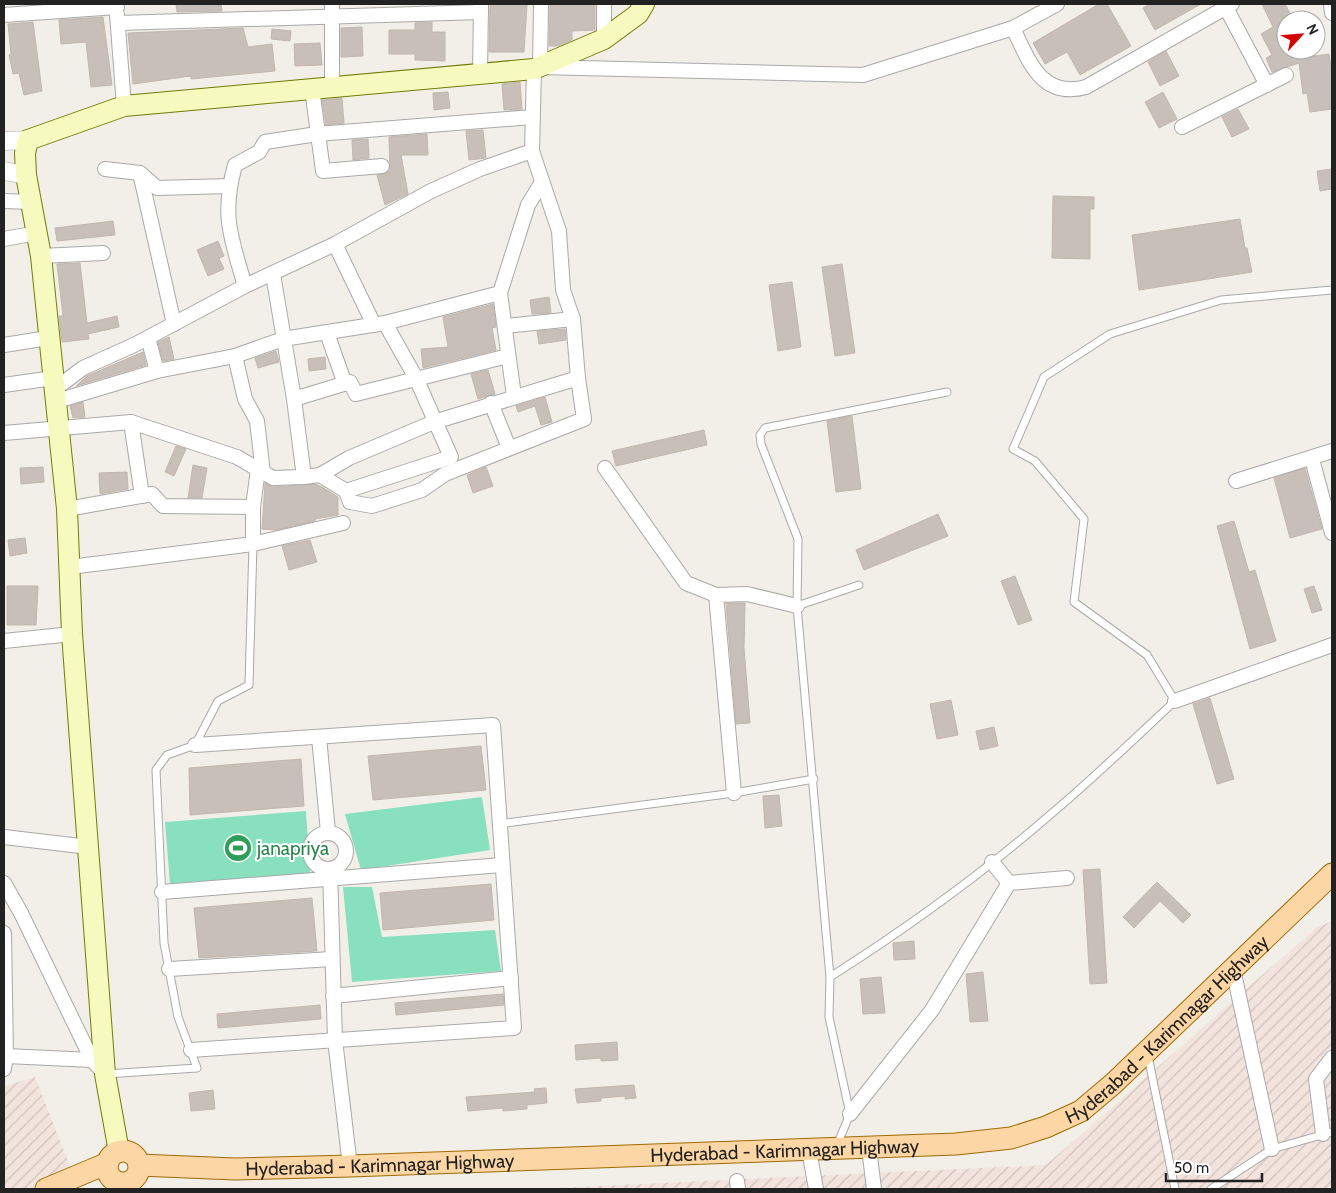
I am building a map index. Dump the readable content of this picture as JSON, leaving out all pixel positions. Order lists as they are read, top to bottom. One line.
{"streets":{"main road":["Hyderabad - Karimnagar Highway"]},"places":{"sports":["janapriya"]},"scale_bar":"50 m","north":"top right"}
